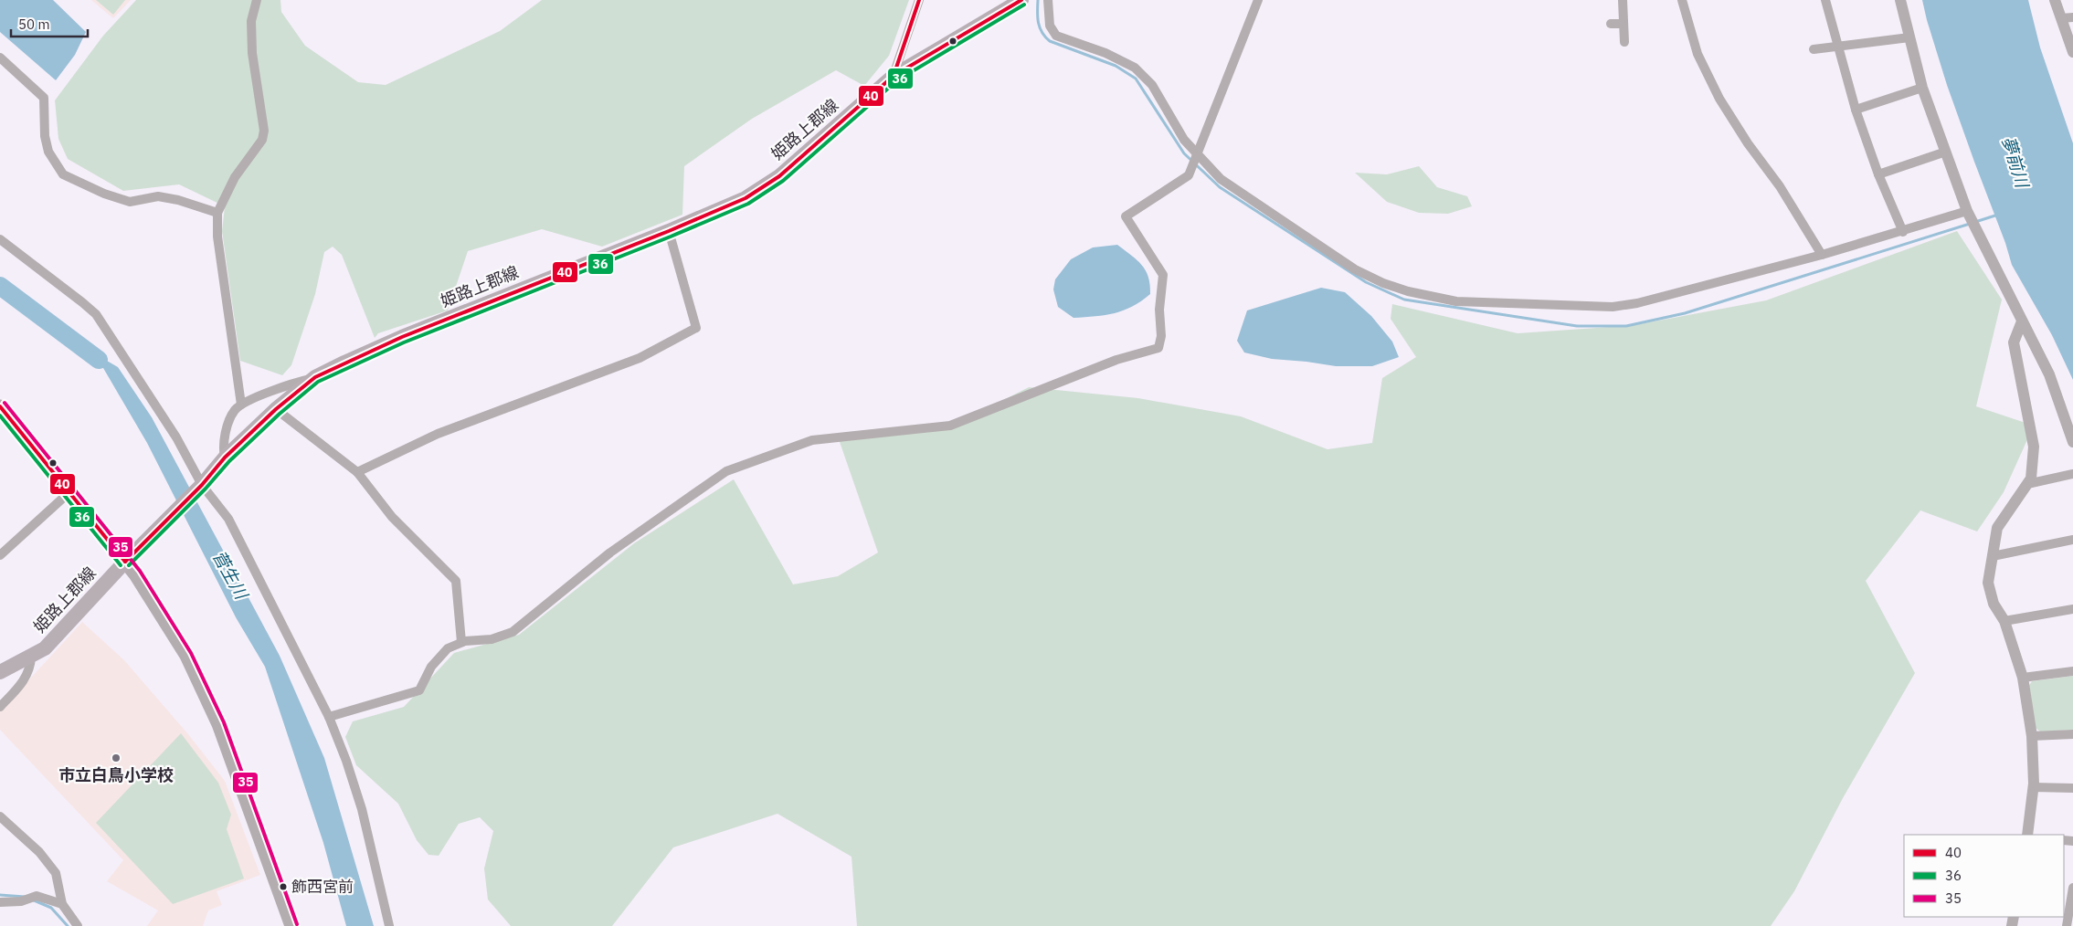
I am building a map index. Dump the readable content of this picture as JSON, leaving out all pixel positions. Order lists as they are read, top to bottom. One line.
{"streets":{"main road":["姫路上郡線"]},"water":["夢前川","菅生川"],"places":["市立白鳥小学校","飾西宮前"],"lines":["transit line 40","transit line 36","transit line 35"],"legend":["40","36","35"],"scale_bar":"50 m"}
